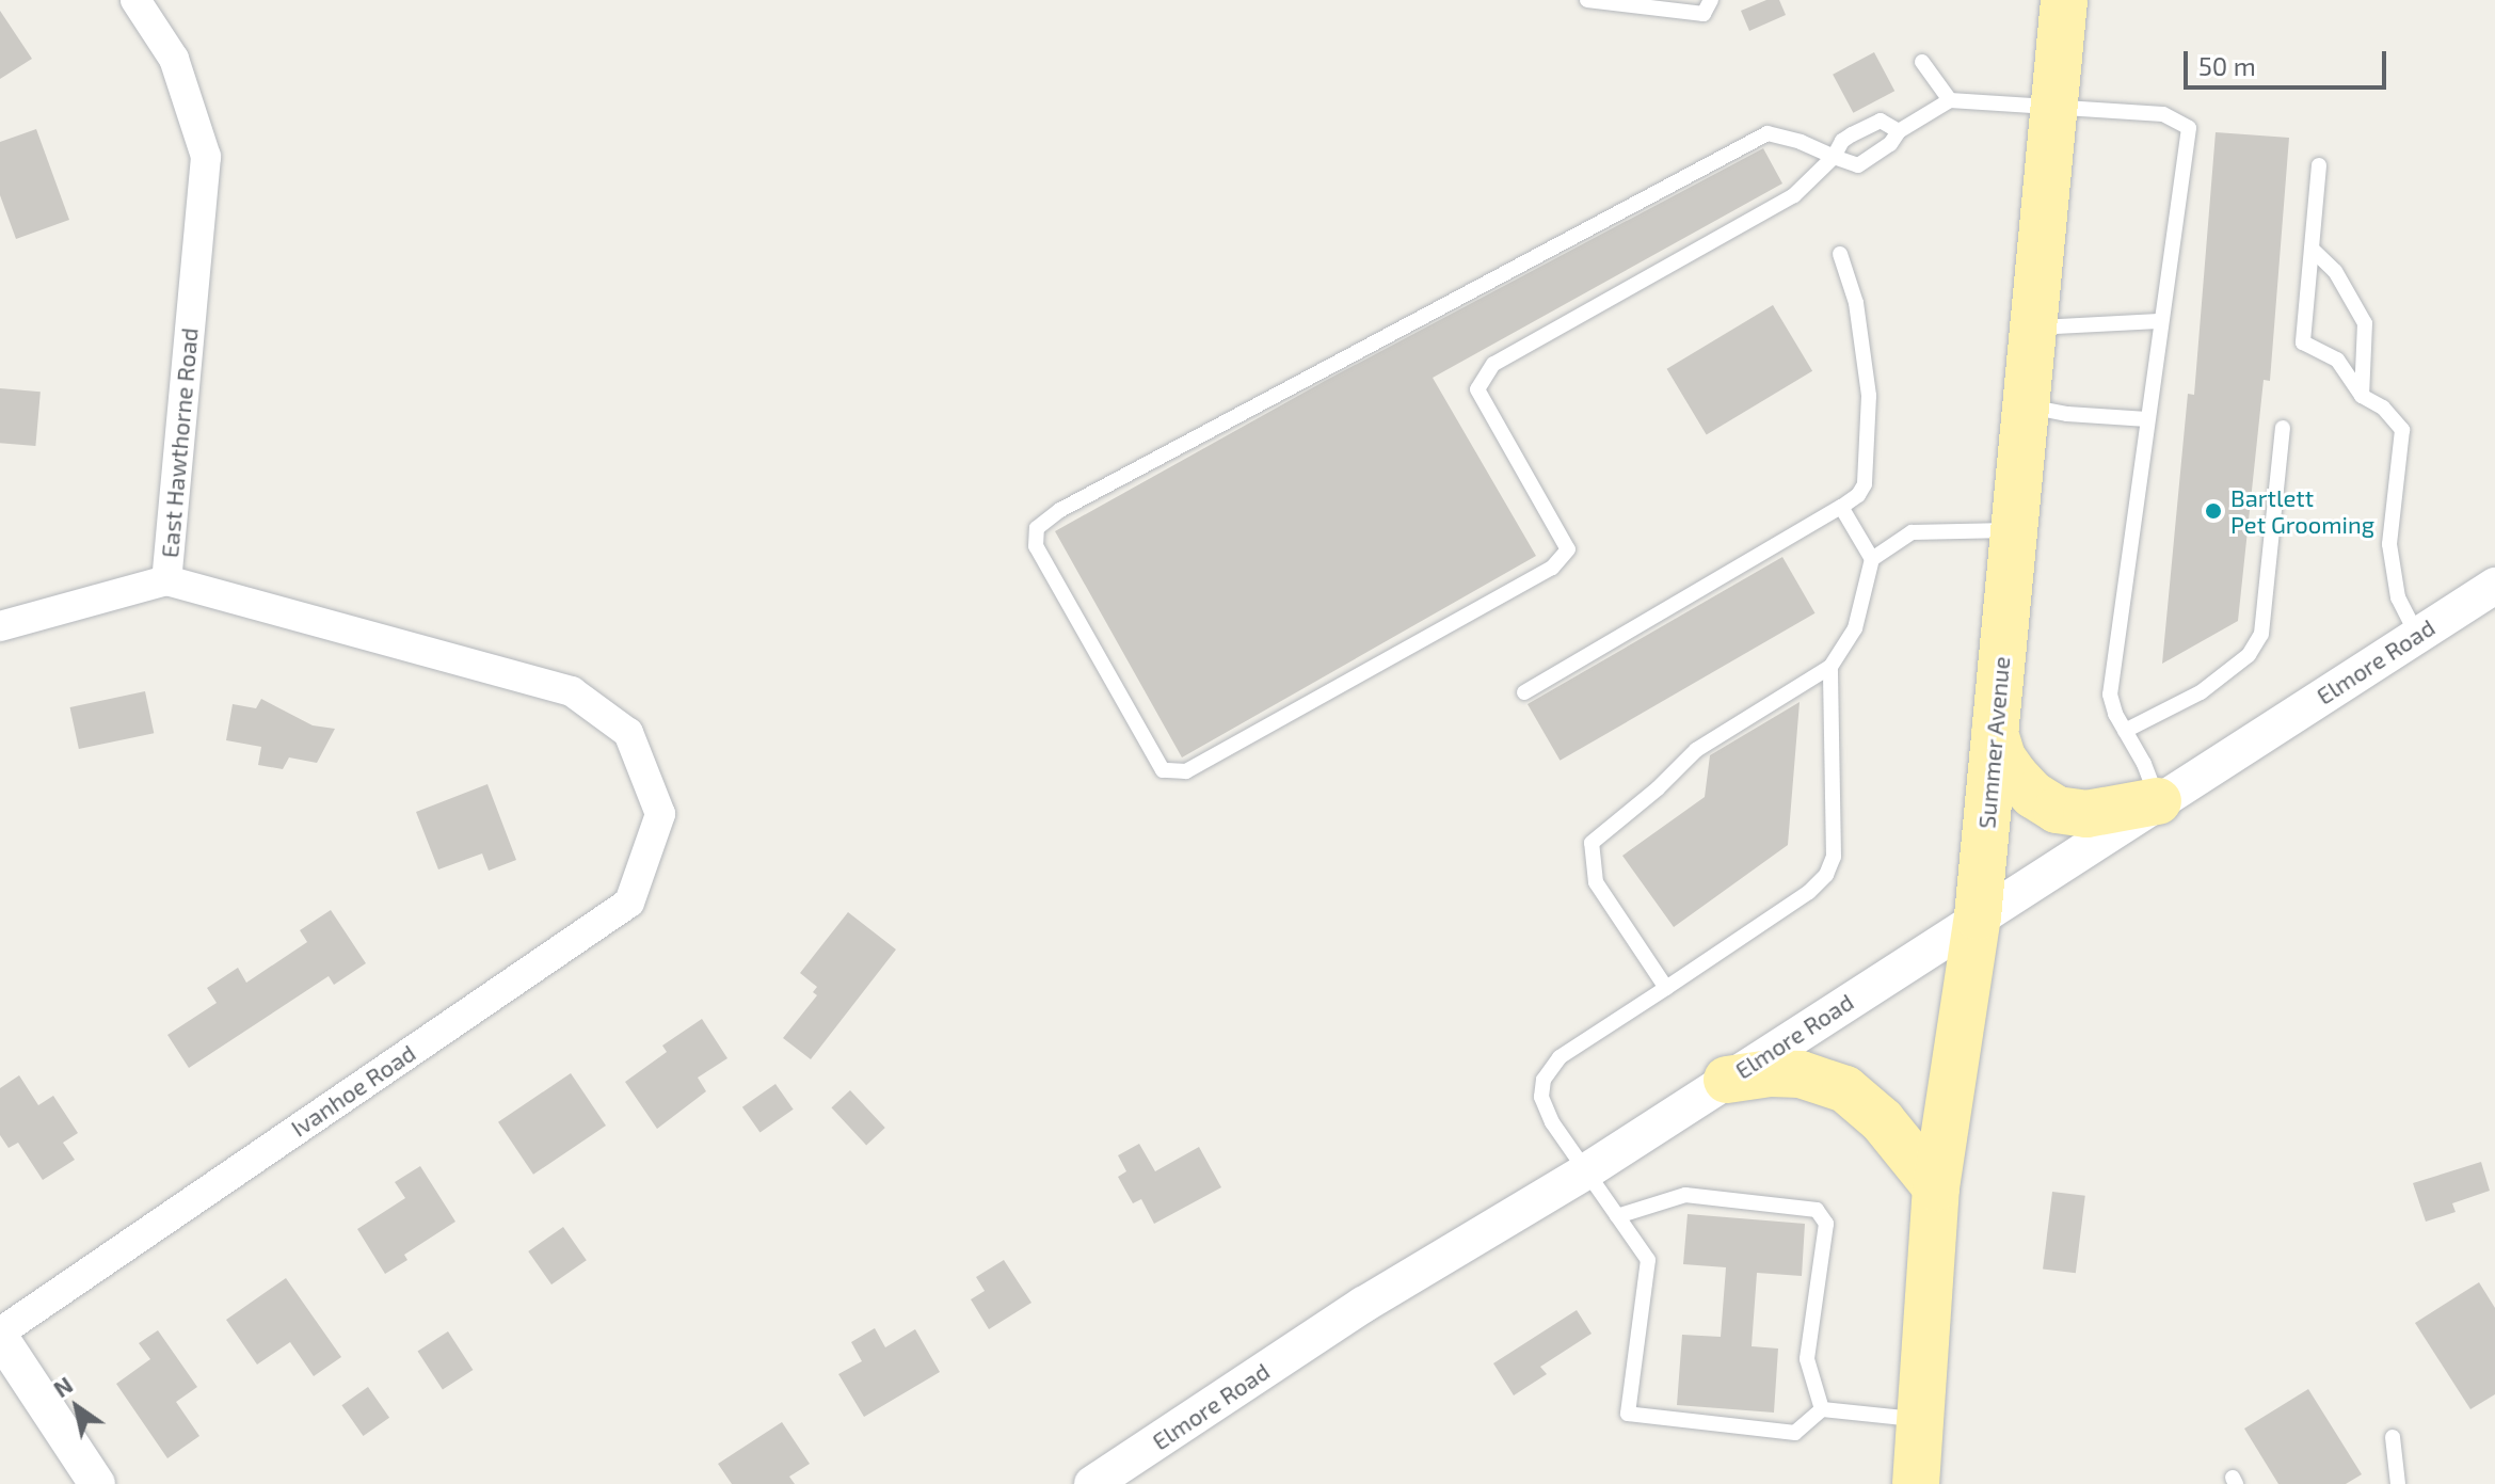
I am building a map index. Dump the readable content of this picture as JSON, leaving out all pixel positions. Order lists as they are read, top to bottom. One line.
{"streets":{"main road":["Summer Avenue"],"street":["East Hawthorne Road","Elmore Road","Ivanhoe Road"]},"crossings":[["East Hawthorne Road","Ivanhoe Road"],["Elmore Road","Summer Avenue"]],"places":["Bartlett Pet Grooming"],"scale_bar":"50 m","north":"top left"}
